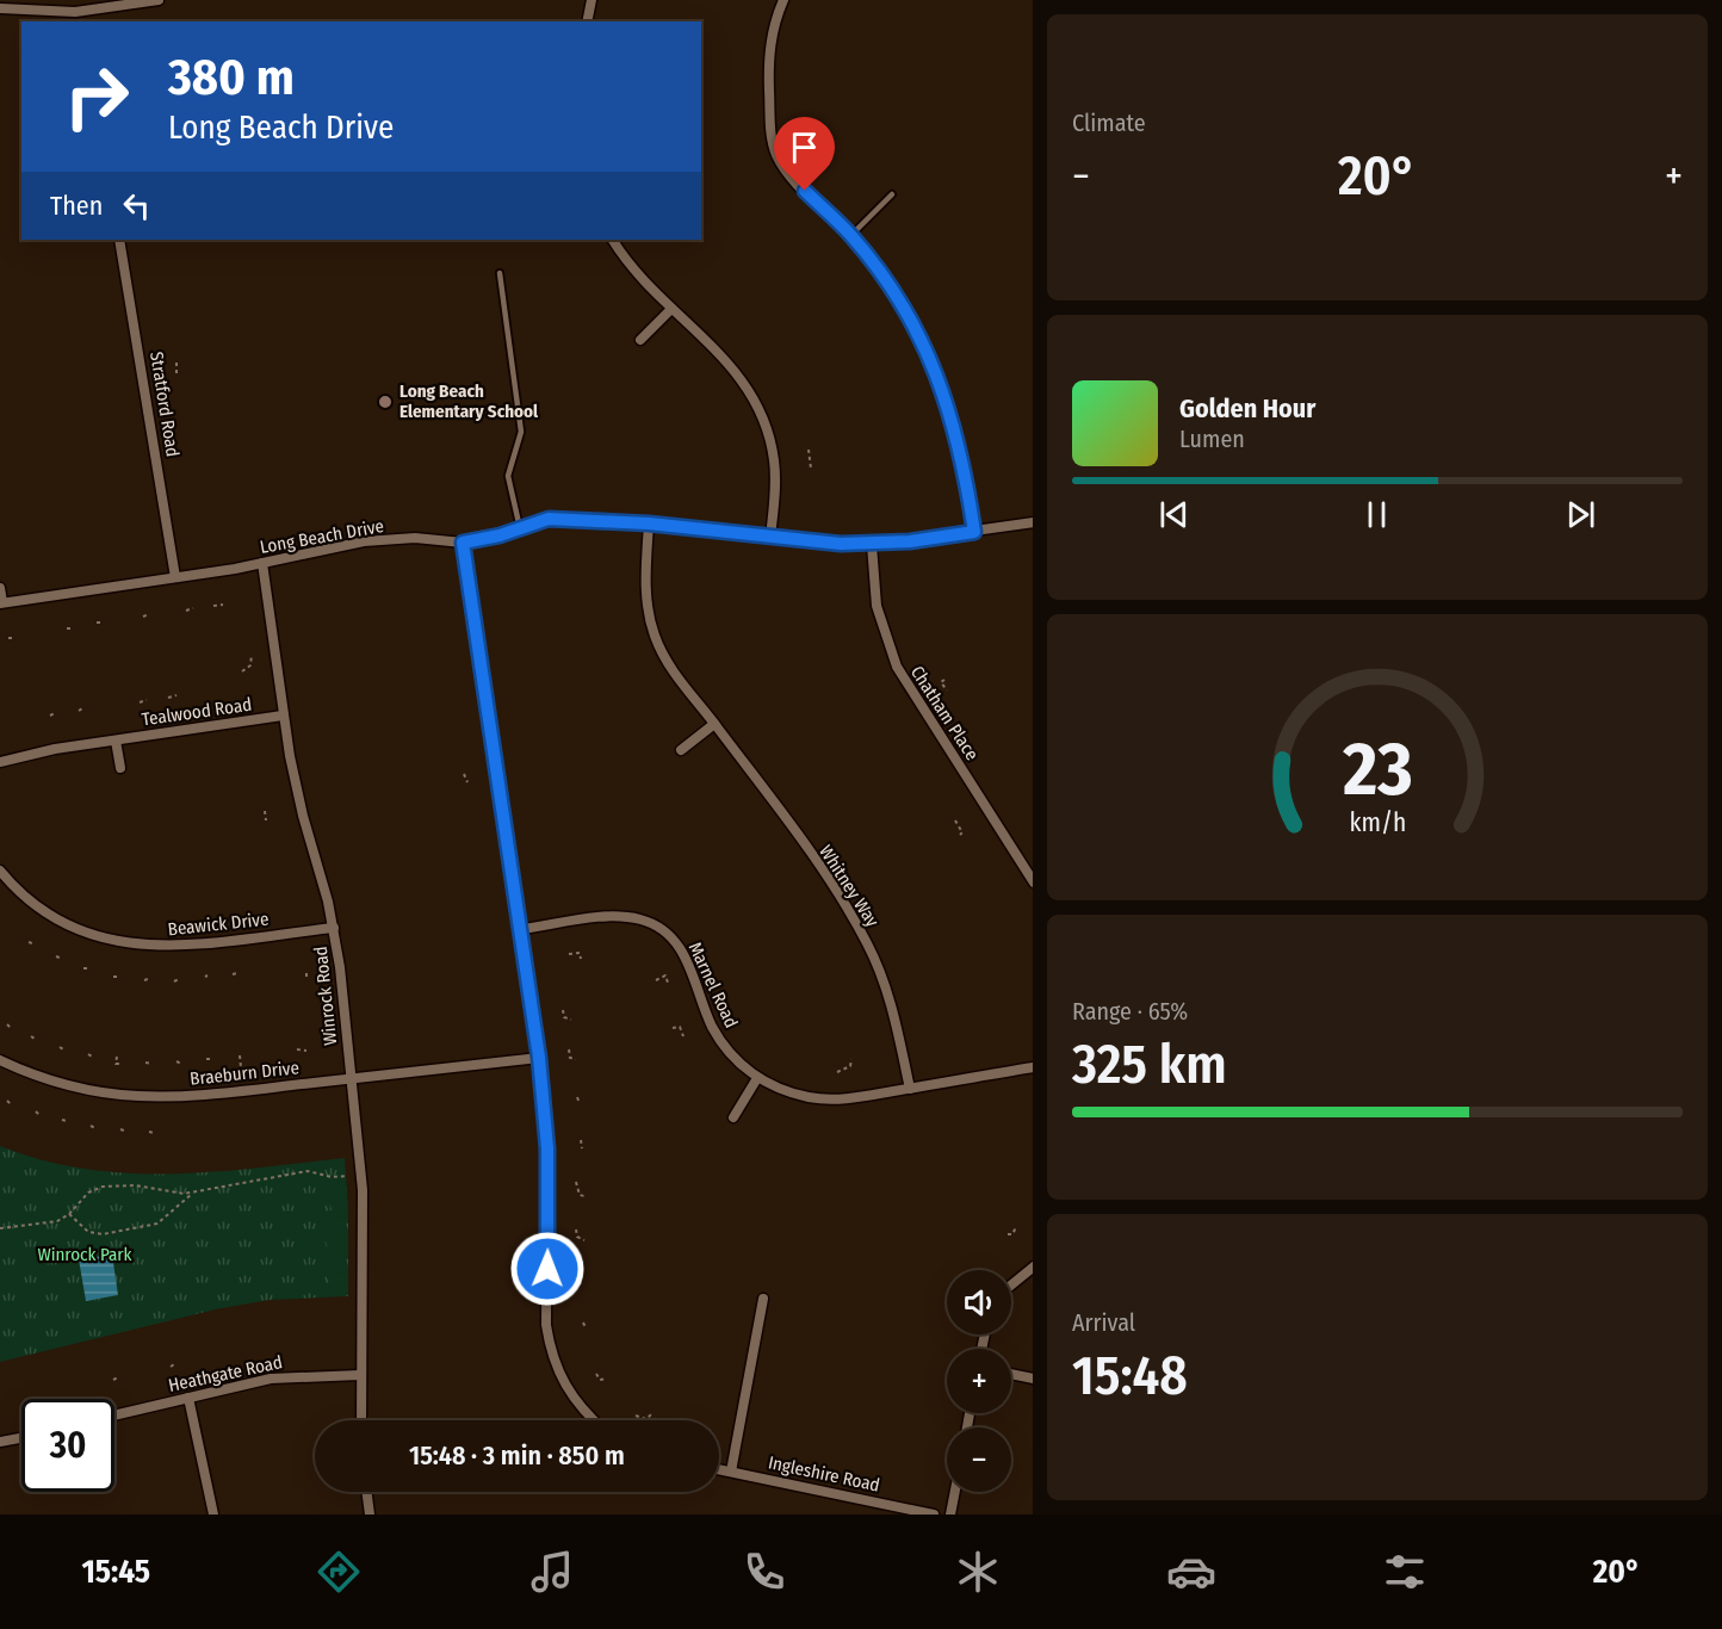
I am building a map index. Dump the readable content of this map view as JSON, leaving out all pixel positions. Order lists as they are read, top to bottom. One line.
{"streets":{"street":["Stratford Road","Long Beach Drive","Tealwood Road","Chatham Place","Whitney Way","Beawick Drive","Marnel Road","Winrock Road","Braeburn Drive","Heathgate Road","Ingleshire Road"]},"crossings":[["Stratford Road","Long Beach Drive"],["Long Beach Drive","Chatham Place"],["Long Beach Drive","Whitney Way"],["Long Beach Drive","Winrock Road"],["Tealwood Road","Winrock Road"],["Whitney Way","Marnel Road"],["Beawick Drive","Winrock Road"],["Winrock Road","Braeburn Drive"],["Winrock Road","Heathgate Road"]],"parks":["Winrock Park"],"places":["Long Beach Elementary School"],"page":{"tile":["Climate",["Range · 65%","325 km"],["Arrival","15:48"]],"turn":["380 m","Long Beach Drive"],"heat":["−","20°","+"],"then":"Then","song":["Golden Hour","Lumen"],"map_buttons":["+","−"],"limit":"30","trip":"15:48 · 3 min · 850 m","tabs":["15:45","20°"],"gauge":["23","km/h"]}}
